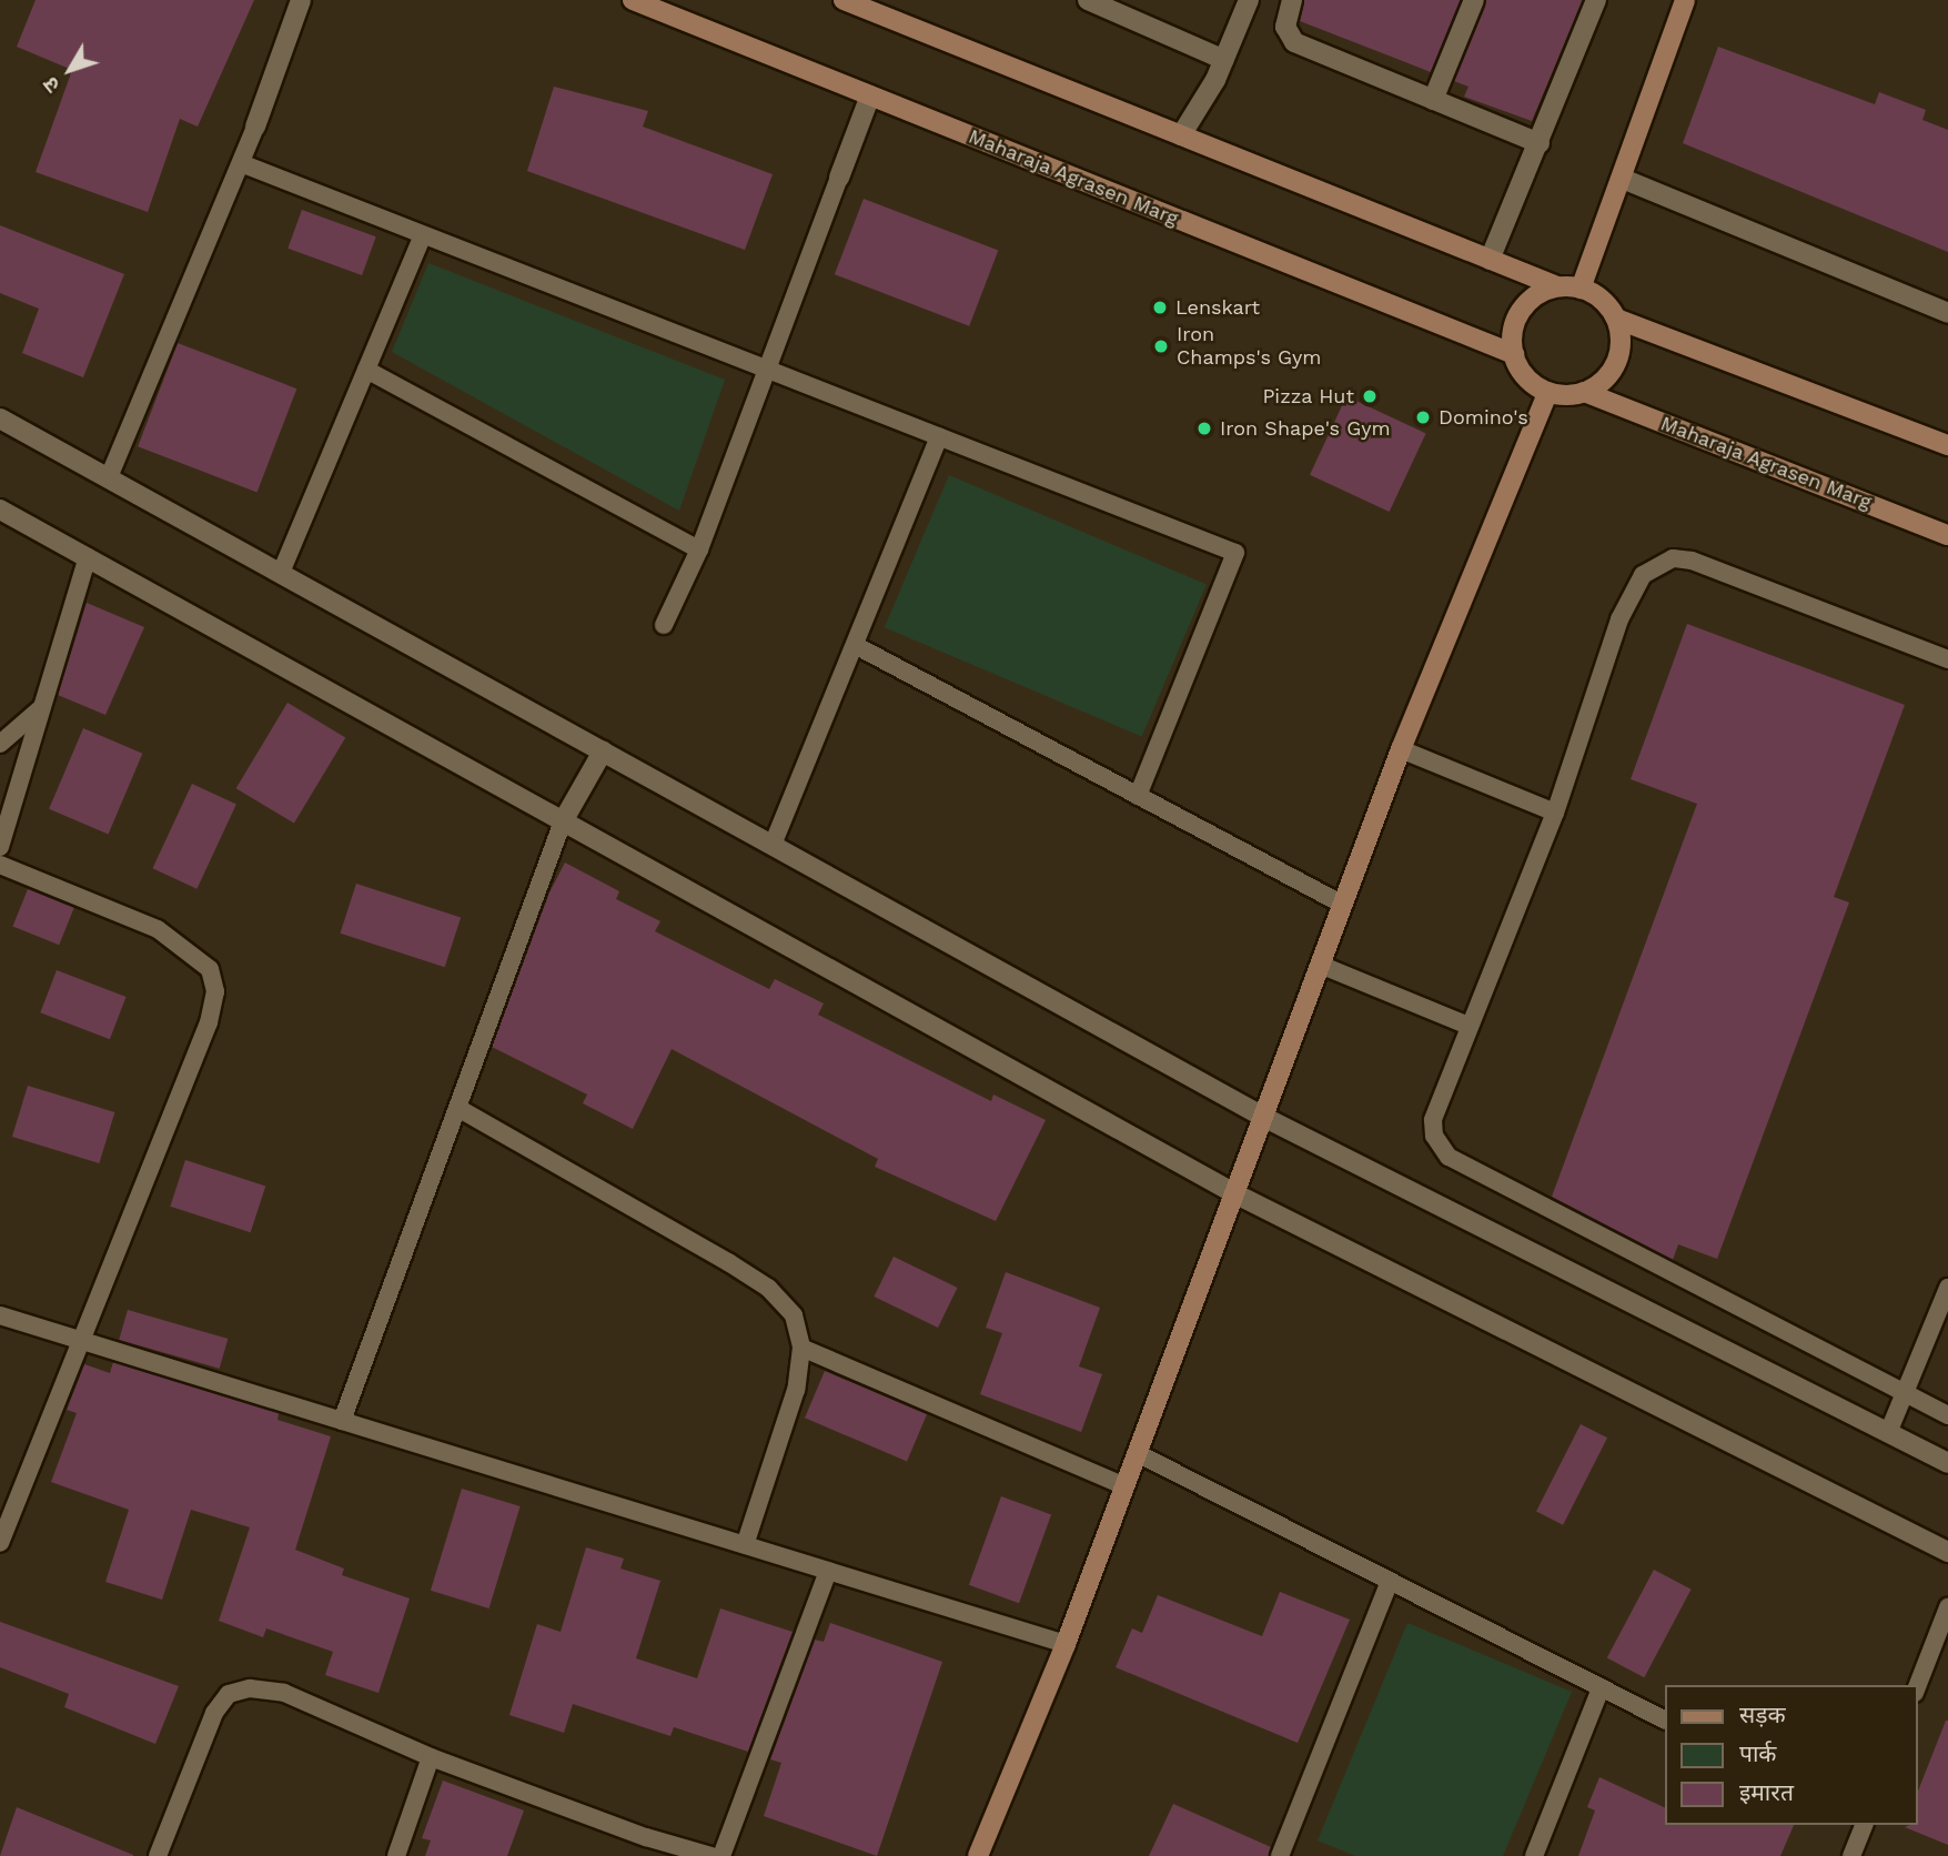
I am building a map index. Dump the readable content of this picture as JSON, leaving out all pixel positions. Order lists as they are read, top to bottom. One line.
{"streets":{"street":["Maharaja Agrasen Marg"]},"places":["Lenskart","Iron Champs's Gym","Pizza Hut","Domino's","Iron Shape's Gym"],"legend":["सड़क","पार्क","इमारत"],"north":"bottom left"}
